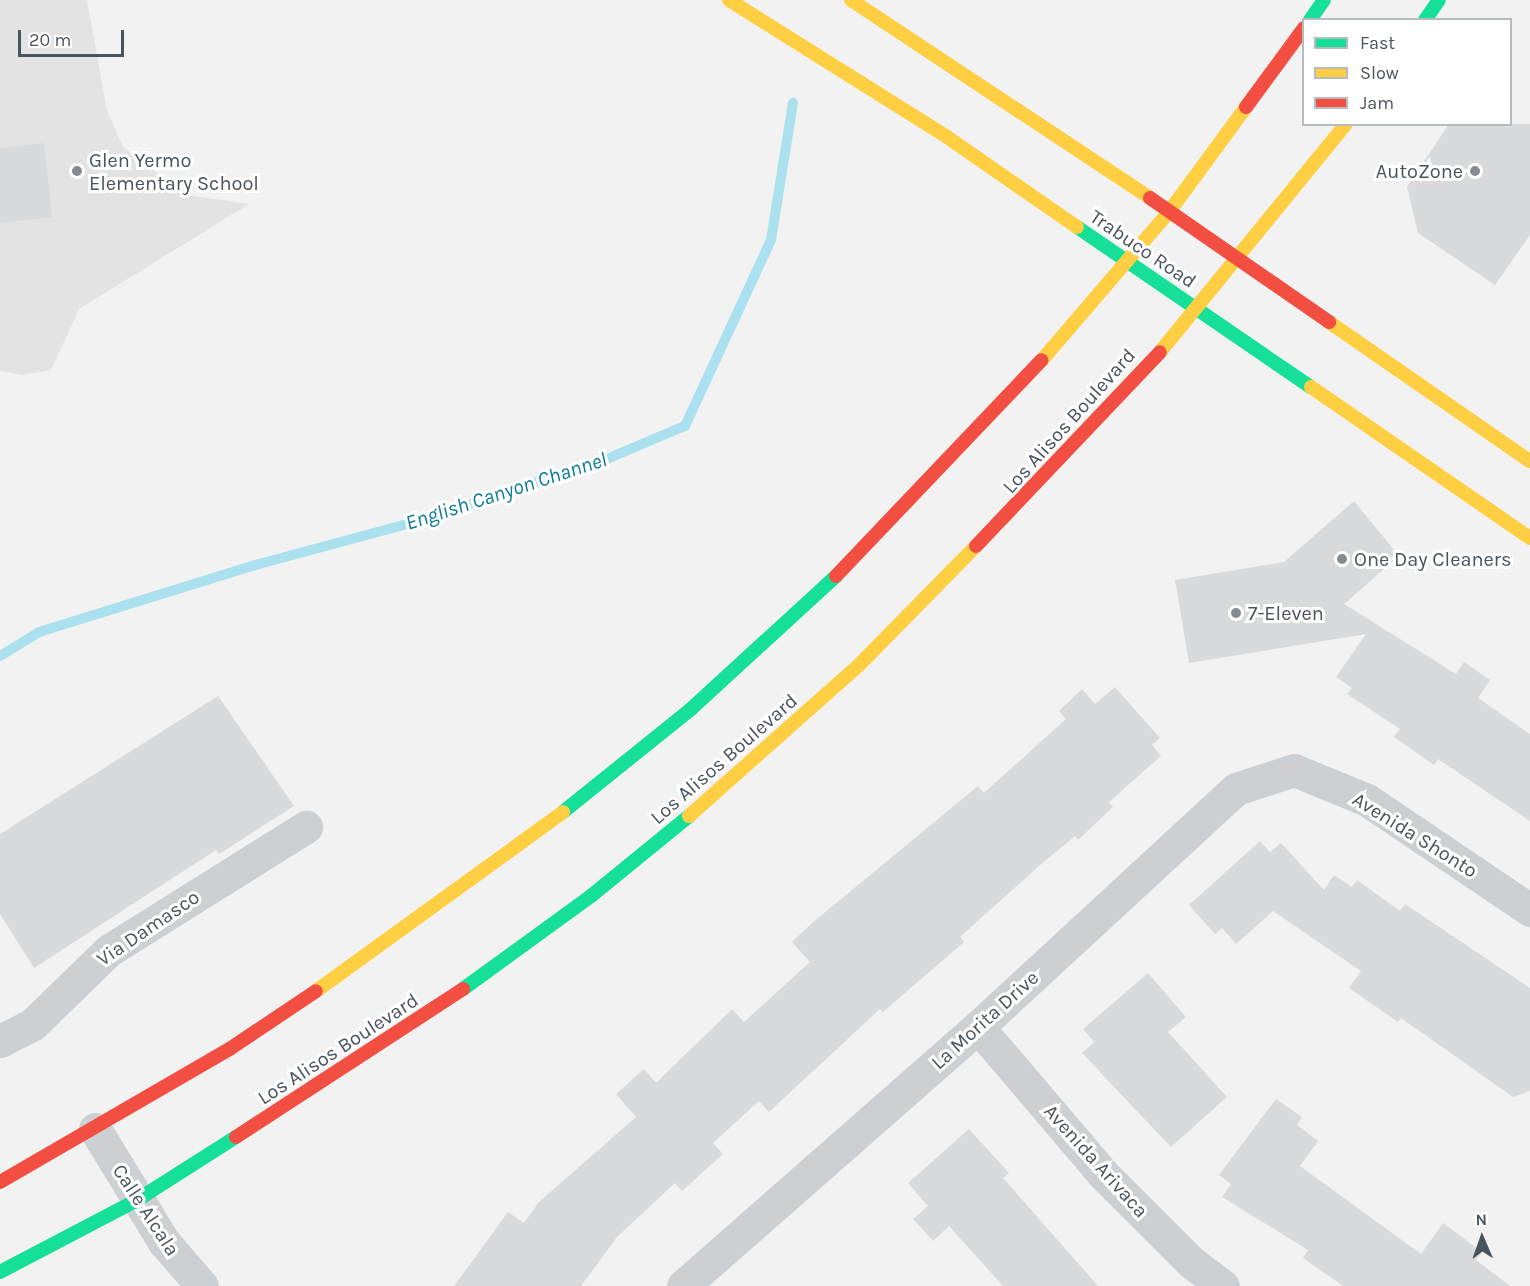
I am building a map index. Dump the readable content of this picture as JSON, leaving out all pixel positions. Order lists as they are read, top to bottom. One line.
{"streets":{"main road":["Trabuco Road","Los Alisos Boulevard"],"street":["Avenida Shonto","Via Damasco","La Morita Drive","Avenida Arivaca","Calle Alcala"]},"crossings":[["Trabuco Road","Los Alisos Boulevard"],["Los Alisos Boulevard","Calle Alcala"],["Avenida Shonto","La Morita Drive"],["La Morita Drive","Avenida Arivaca"]],"water":["English Canyon Channel"],"places":["Glen Yermo Elementary School","AutoZone","One Day Cleaners","7-Eleven"],"legend":["Fast","Slow","Jam"],"scale_bar":"20 m","north":"top"}
